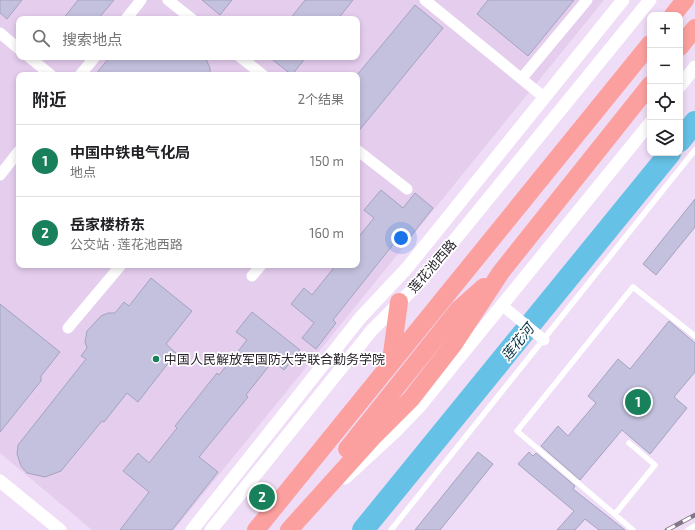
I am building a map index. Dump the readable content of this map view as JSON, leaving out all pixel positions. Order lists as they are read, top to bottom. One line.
{"streets":{"street":["莲花池西路"]},"water":["莲花河"],"places":["中国人民解放军国防大学联合勤务学院"],"page":{"map_buttons":["+","−"],"search":"搜索地点","heading":["附近","2个结果"],"list":[{"mark":"1","name":"中国中铁电气化局","note":"地点","value":"150 m"},{"mark":"2","name":"岳家楼桥东","note":"公交站 · 莲花池西路","value":"160 m"}],"pins":["1","2"]}}
